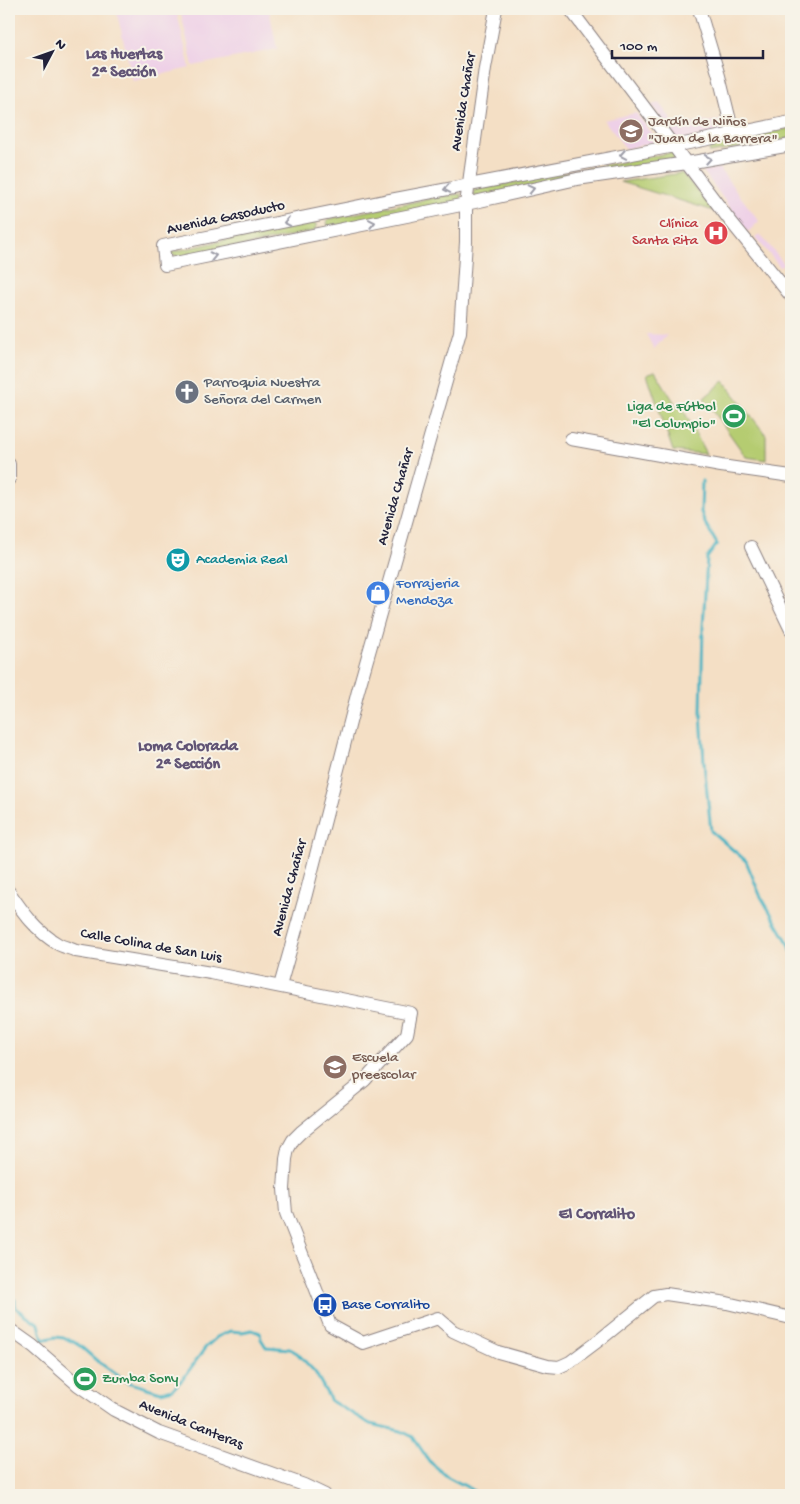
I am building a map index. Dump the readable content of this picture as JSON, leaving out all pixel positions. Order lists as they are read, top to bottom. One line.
{"streets":{"street":["Avenida Chañar","Avenida Gasoducto","Calle Colina de San Luis","Avenida Canteras"]},"crossings":[["Avenida Chañar","Avenida Gasoducto"],["Avenida Chañar","Calle Colina de San Luis"]],"districts":["Las Huertas 2ª Sección","Loma Colorada 2ª Sección","El Corralito"],"places":{"school or university":["Jardín de Niños \"Juan de la Barrera\"","Escuela preescolar"],"hospital":["Clínica Santa Rita"],"church":["Parroquia Nuestra Señora del Carmen"],"sports":["Liga de Fútbol \"El Columpio\"","Zumba Sony"],"theatre":["Academia Real"],"shop":["Forrajeria Mendoza"],"bus stop":["Base Corralito"]},"scale_bar":"100 m","north":"top right"}
